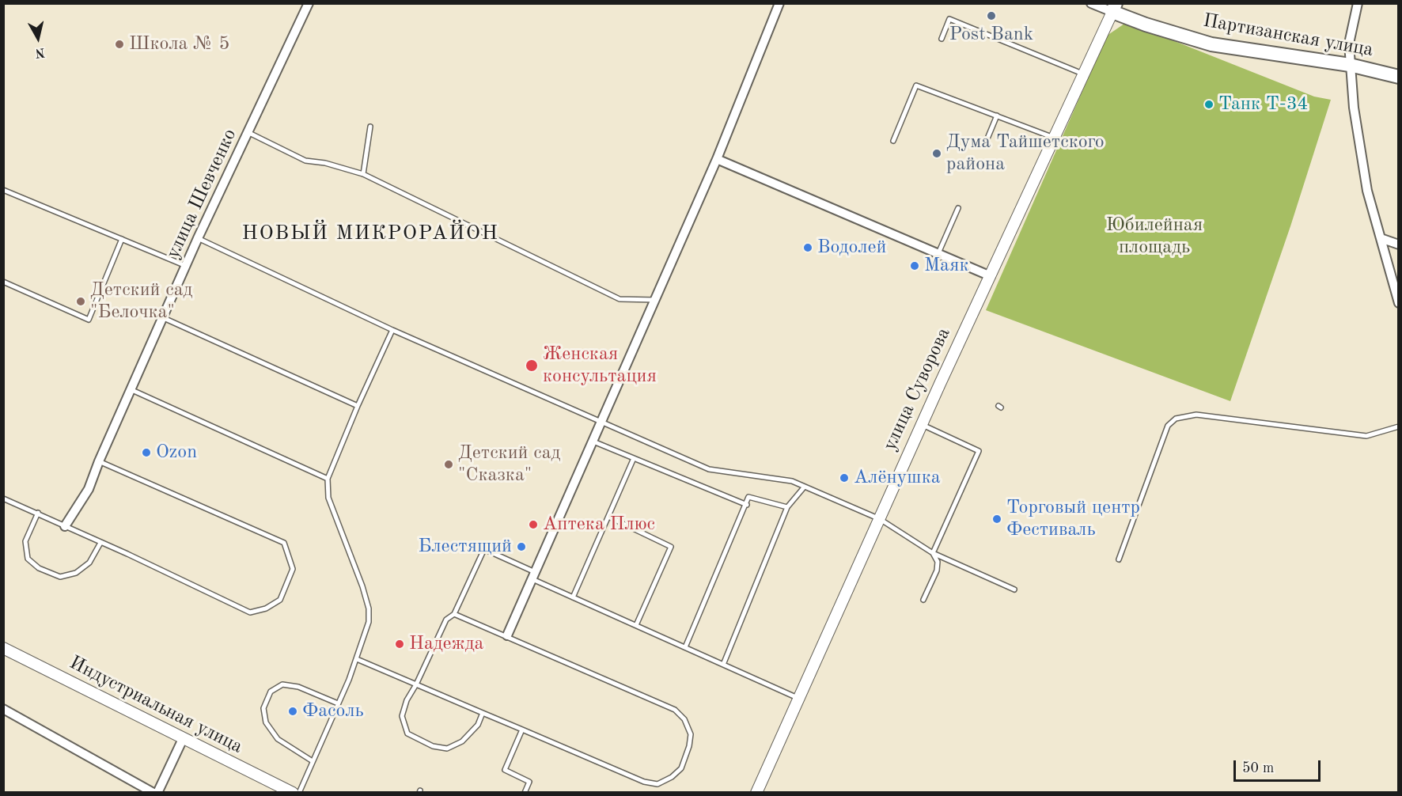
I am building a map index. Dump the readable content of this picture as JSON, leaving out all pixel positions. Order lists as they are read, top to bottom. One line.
{"streets":{"main road":["Партизанская улица"],"street":["улица Шевченко","улица Суворова","Индустриальная улица"]},"crossings":[["Партизанская улица","улица Суворова"]],"districts":["НОВЫЙ МИКРОРАЙОН"],"parks":["Юбилейная площадь"],"places":["Post Bank","Школа № 5","Танк Т-34","Дума Тайшетского района","Водолей","Маяк","Детский сад \"Белочка\"","Женская консультация","Ozon","Детский сад \"Сказка\"","Алёнушка","Торговый центр Фестиваль","Аптека Плюс","Блестящий","Надежда","Фасоль"],"scale_bar":"50 m","north":"bottom"}
